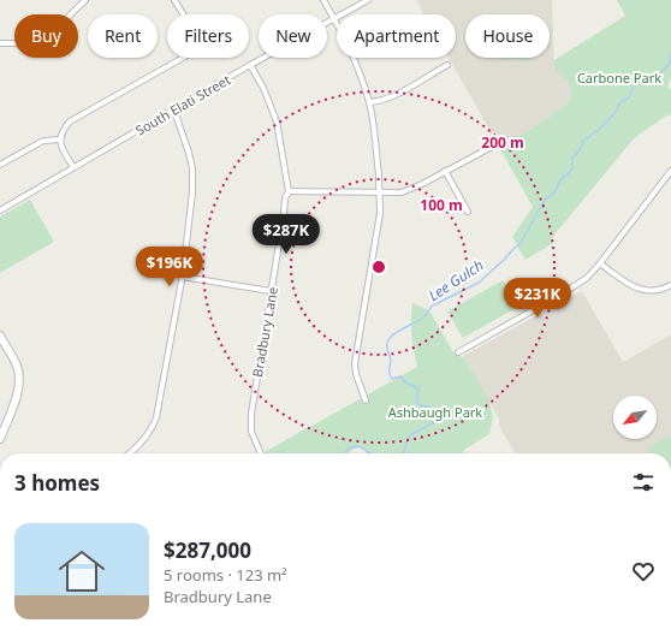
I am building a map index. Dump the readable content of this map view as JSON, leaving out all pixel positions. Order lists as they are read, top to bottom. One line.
{"streets":{"street":["South Elati Street","Bradbury Lane"]},"crossings":[["South Elati Street","Bradbury Lane"]],"water":["Lee Gulch"],"parks":["Carbone Park","Ashbaugh Park"],"north":"bottom left","page":{"chip":["Buy","Rent","Filters","New","Apartment","House"],"price":["$287K","$196K","$231K"],"heading":"3 homes","list":[{"name":"$287,000","note":"5 rooms · 123 m² · Bradbury Lane"}]},"rings":["200 m","100 m"]}
